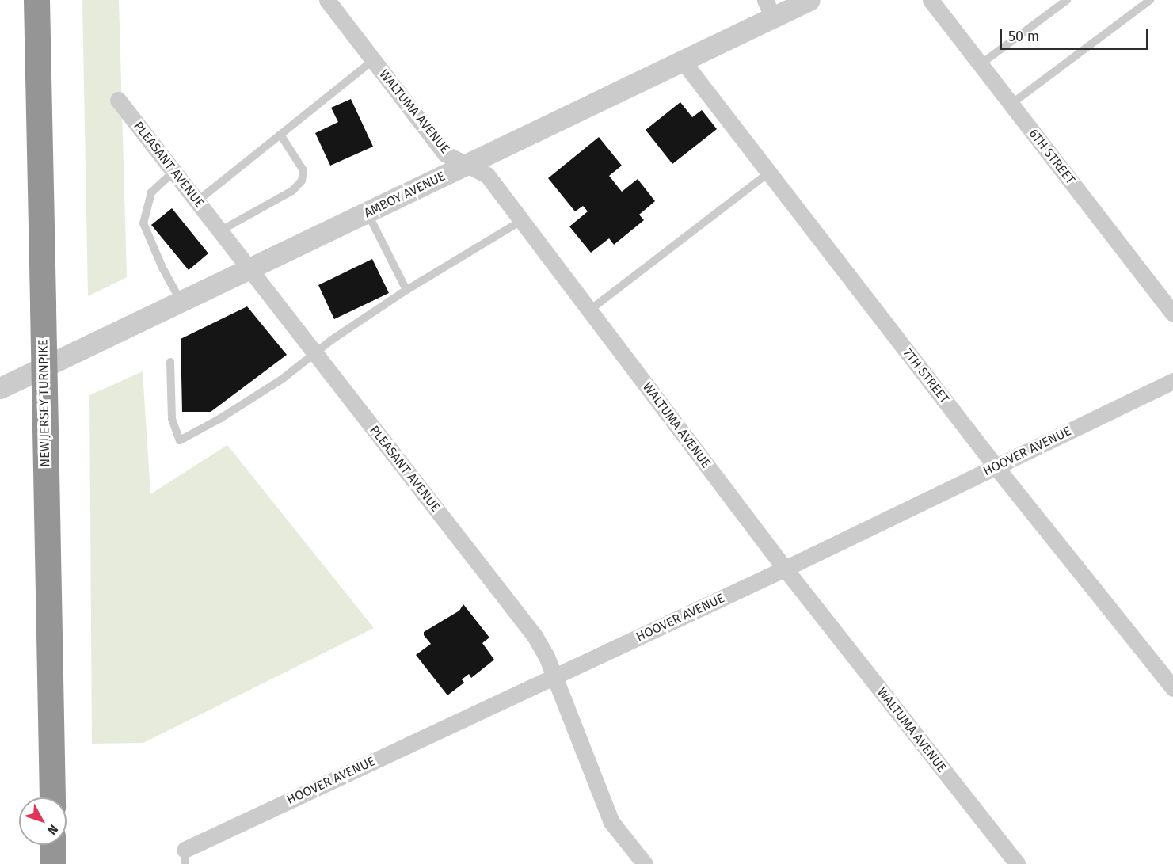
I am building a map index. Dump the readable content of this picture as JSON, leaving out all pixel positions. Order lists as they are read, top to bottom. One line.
{"streets":{"highway":["NEW JERSEY TURNPIKE"],"street":["WALTUMA AVENUE","6TH STREET","PLEASANT AVENUE","AMBOY AVENUE","7TH STREET","HOOVER AVENUE"]},"crossings":[["WALTUMA AVENUE","AMBOY AVENUE"],["WALTUMA AVENUE","HOOVER AVENUE"],["PLEASANT AVENUE","AMBOY AVENUE"],["PLEASANT AVENUE","HOOVER AVENUE"],["AMBOY AVENUE","7TH STREET"],["7TH STREET","HOOVER AVENUE"]],"scale_bar":"50 m","north":"bottom right"}
